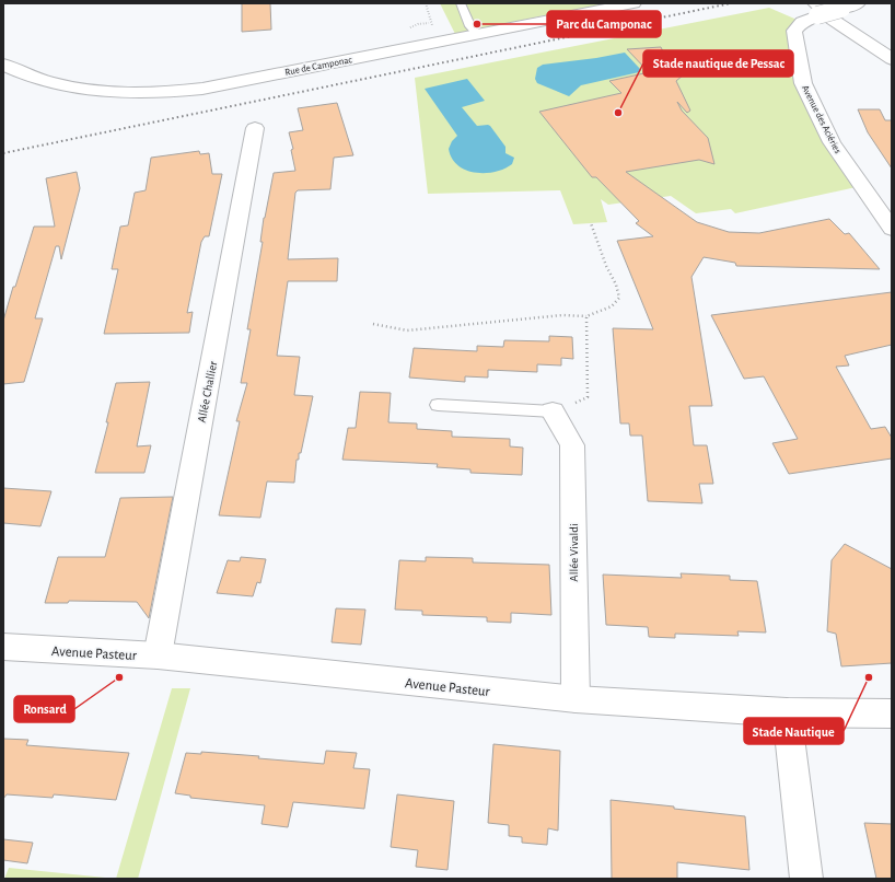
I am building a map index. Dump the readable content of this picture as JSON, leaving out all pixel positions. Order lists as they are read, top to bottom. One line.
{"streets":{"street":["Rue de Camponac","Avenue des Aciéries","Allée Challier","Allée Vivaldi","Avenue Pasteur"]},"crossings":[["Allée Challier","Avenue Pasteur"],["Allée Vivaldi","Avenue Pasteur"]],"places":["Parc du Camponac","Stade nautique de Pessac","Ronsard","Stade Nautique"]}
